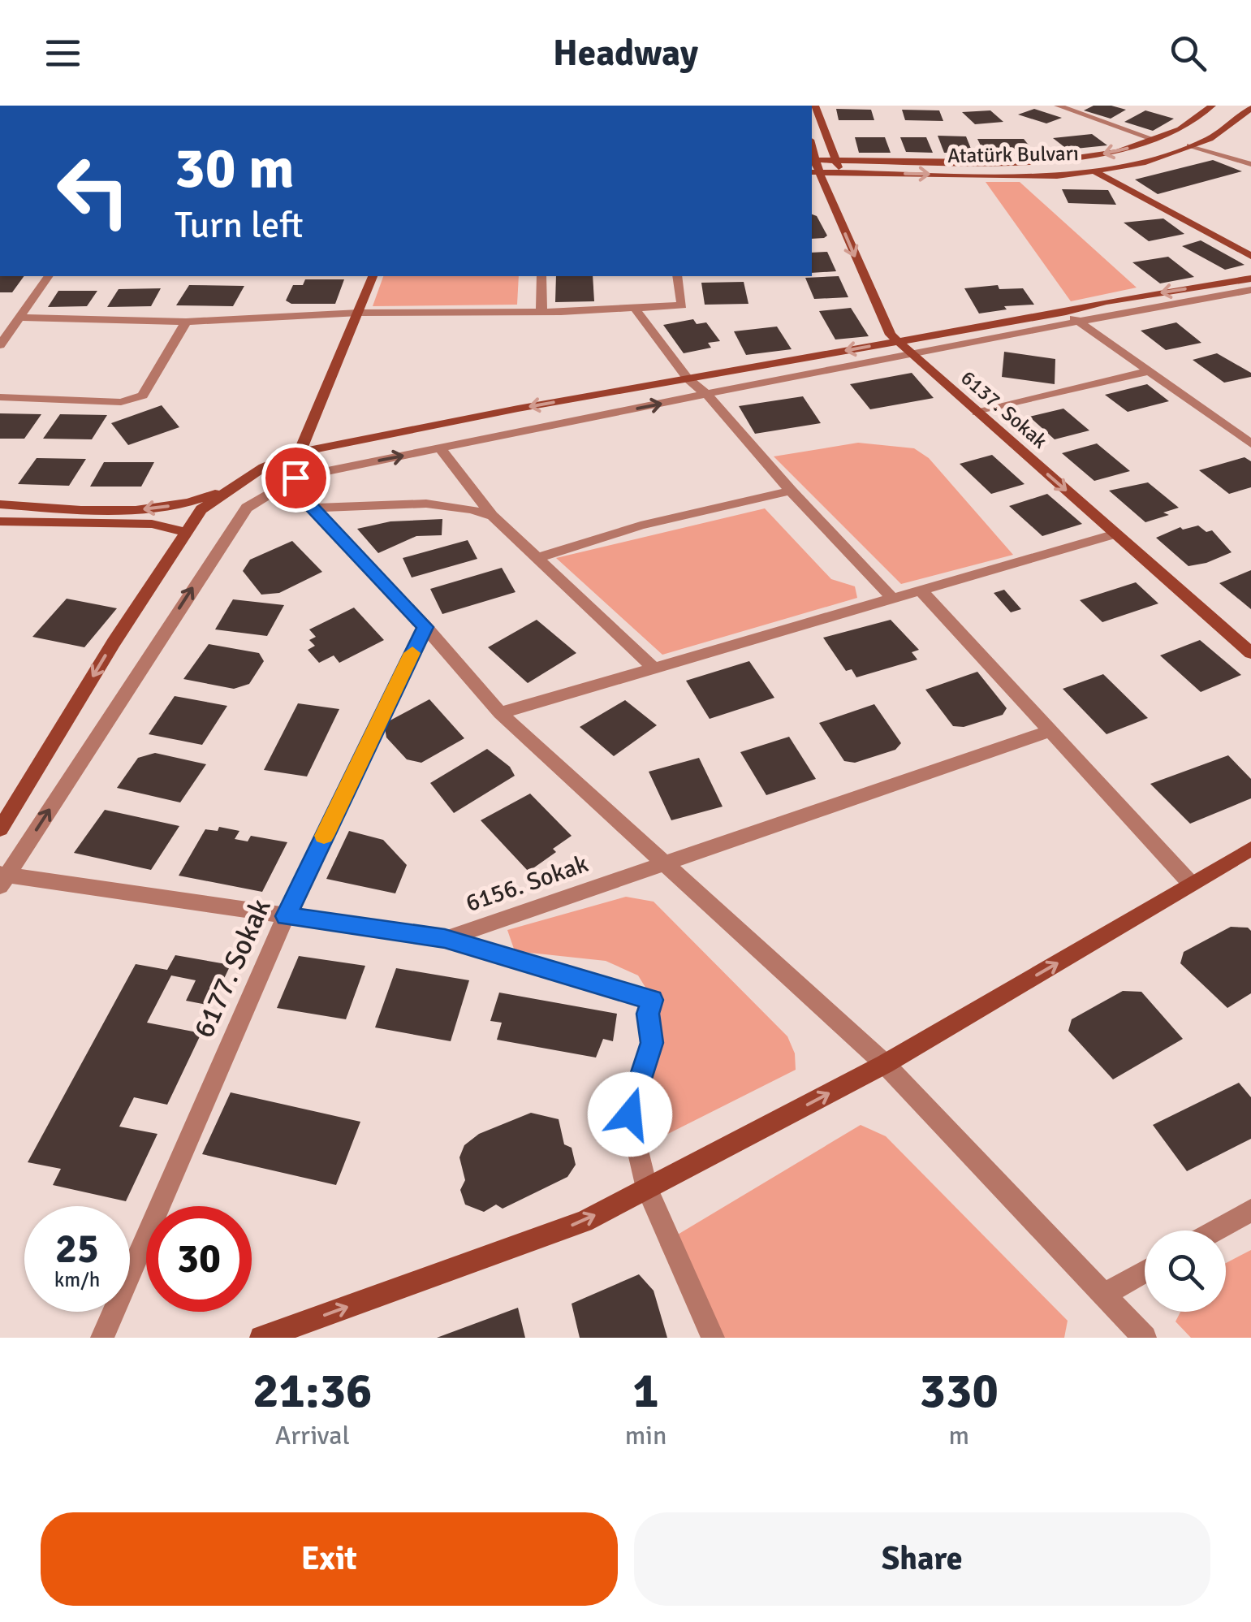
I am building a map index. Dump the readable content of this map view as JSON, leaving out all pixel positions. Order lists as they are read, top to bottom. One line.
{"streets":{"street":["Atatürk Bulvarı","6137. Sokak","6156. Sokak","6177. Sokak"]},"crossings":[["Atatürk Bulvarı","6137. Sokak"],["6156. Sokak","6177. Sokak"]],"page":{"header":"Headway","turn":["30 m","Turn left"],"speed":"25 km/h","limit":"30","eta":["21:36","Arrival","1","min","330","m"],"buttons":["Exit","Share"]}}
